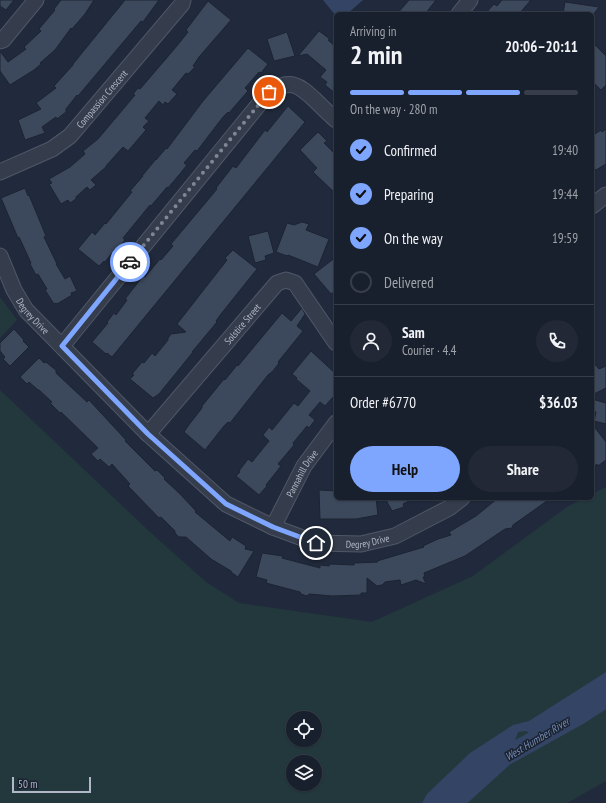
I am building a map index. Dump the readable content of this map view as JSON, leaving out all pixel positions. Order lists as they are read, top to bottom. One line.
{"streets":{"street":["Compassion Crescent","Degrey Drive","Solstice Street","Pannahill Drive"]},"crossings":[["Degrey Drive","Solstice Street"],["Degrey Drive","Pannahill Drive"]],"water":["West Humber River"],"scale_bar":"50 m","page":{"heading":["2 min","Arriving in","20:06–20:11"],"panel":["Sam","Courier · 4.4","Order #6770","$36.03"],"bar":"On the way · 280 m","list":[["Confirmed","19:40"],["Preparing","19:44"],["On the way","19:59"],"Delivered"],"buttons":["Help","Share"],"scale":"50 m"}}
